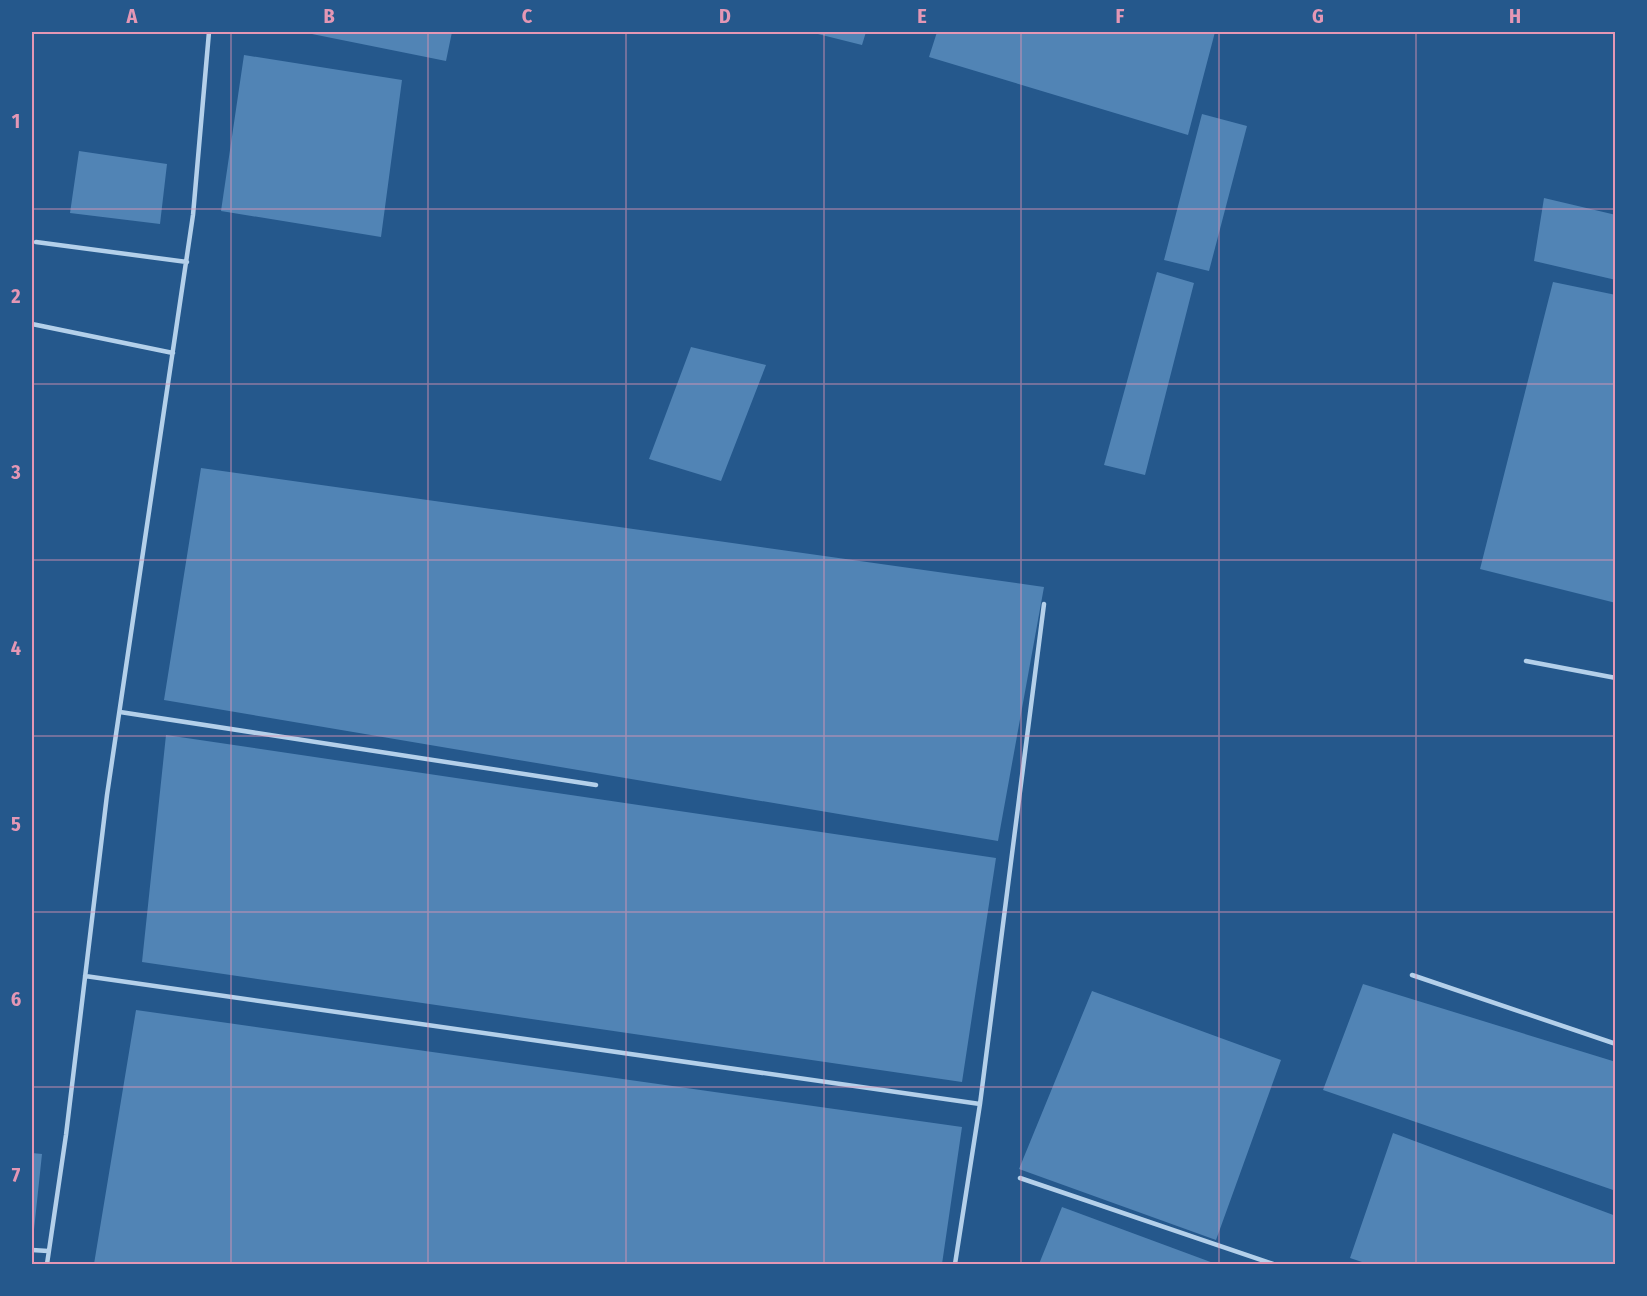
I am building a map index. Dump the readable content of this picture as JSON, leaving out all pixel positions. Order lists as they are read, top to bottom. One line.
{"grid":{"columns":["A","B","C","D","E","F","G","H"],"rows":["1","2","3","4","5","6","7"]}}
